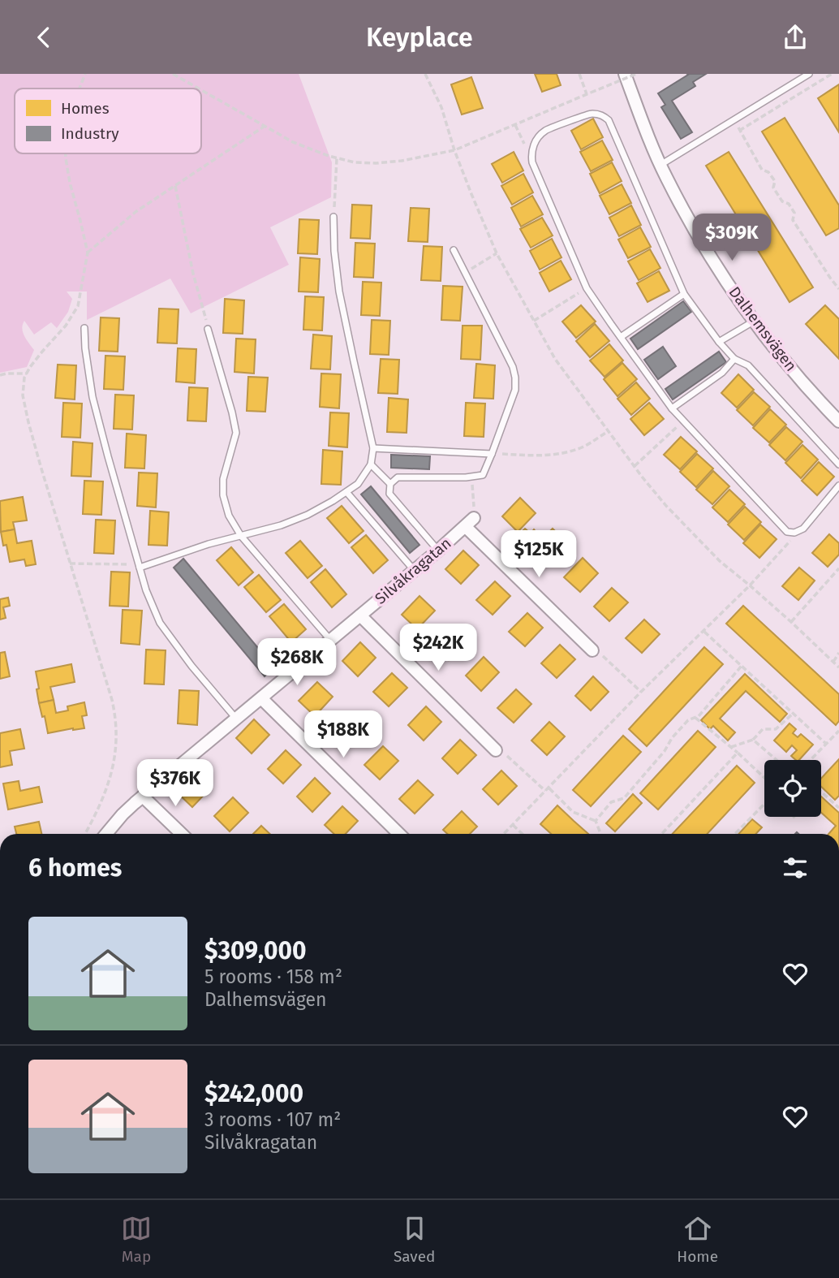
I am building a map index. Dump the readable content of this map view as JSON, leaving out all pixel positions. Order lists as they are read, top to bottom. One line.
{"streets":{"street":["Dalhemsvägen","Silvåkragatan"]},"legend":["Homes","Industry"],"page":{"header":"Keyplace","price":["$309K","$125K","$242K","$268K","$188K","$376K"],"heading":"6 homes","list":[{"name":"$309,000","note":"5 rooms · 158 m² · Dalhemsvägen"},{"name":"$242,000","note":"3 rooms · 107 m² · Silvåkragatan"}],"tabs":["Map","Saved","Home"]}}
